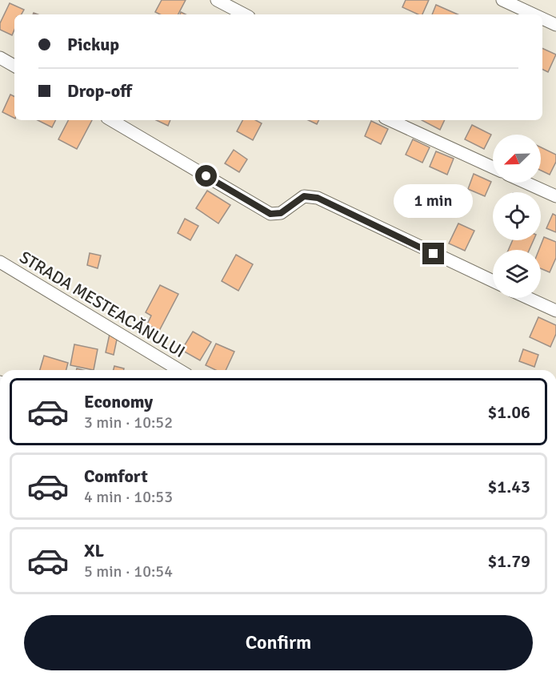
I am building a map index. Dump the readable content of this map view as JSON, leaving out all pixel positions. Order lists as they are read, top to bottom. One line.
{"streets":{"street":["STRADA MESTEACĂNULUI"]},"north":"bottom left","page":{"banner":["Pickup","Drop-off"],"bubble":"1 min","list":[{"name":"Economy","note":"3 min · 10:52","value":"$1.06"},{"name":"Comfort","note":"4 min · 10:53","value":"$1.43"},{"name":"XL","note":"5 min · 10:54","value":"$1.79"}],"buttons":"Confirm"}}
